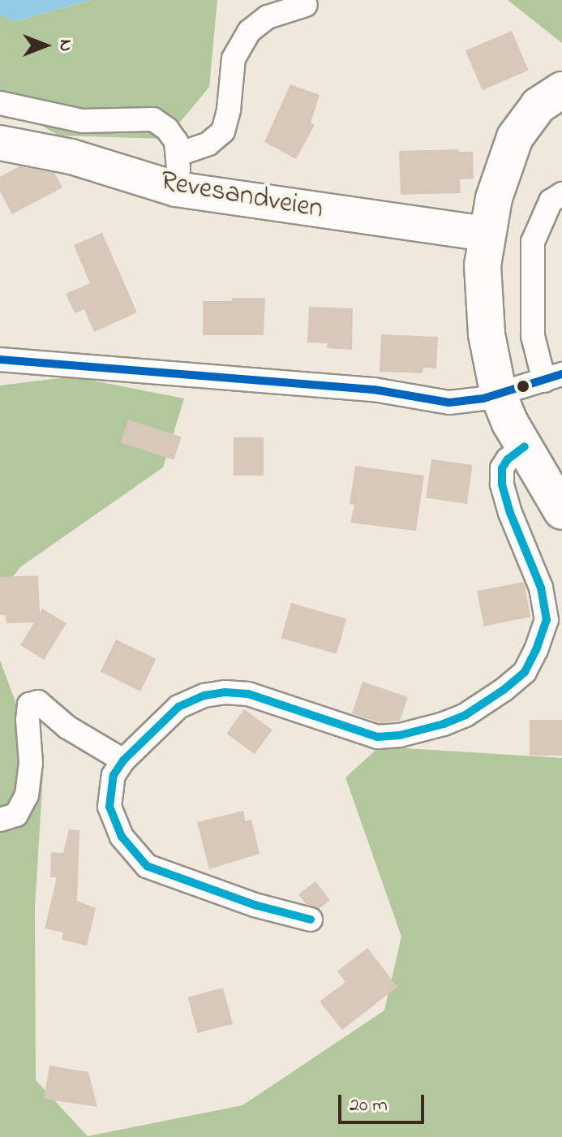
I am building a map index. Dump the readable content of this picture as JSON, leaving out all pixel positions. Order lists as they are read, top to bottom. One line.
{"streets":{"main road":["Revesandveien"]},"scale_bar":"20 m","north":"right"}
